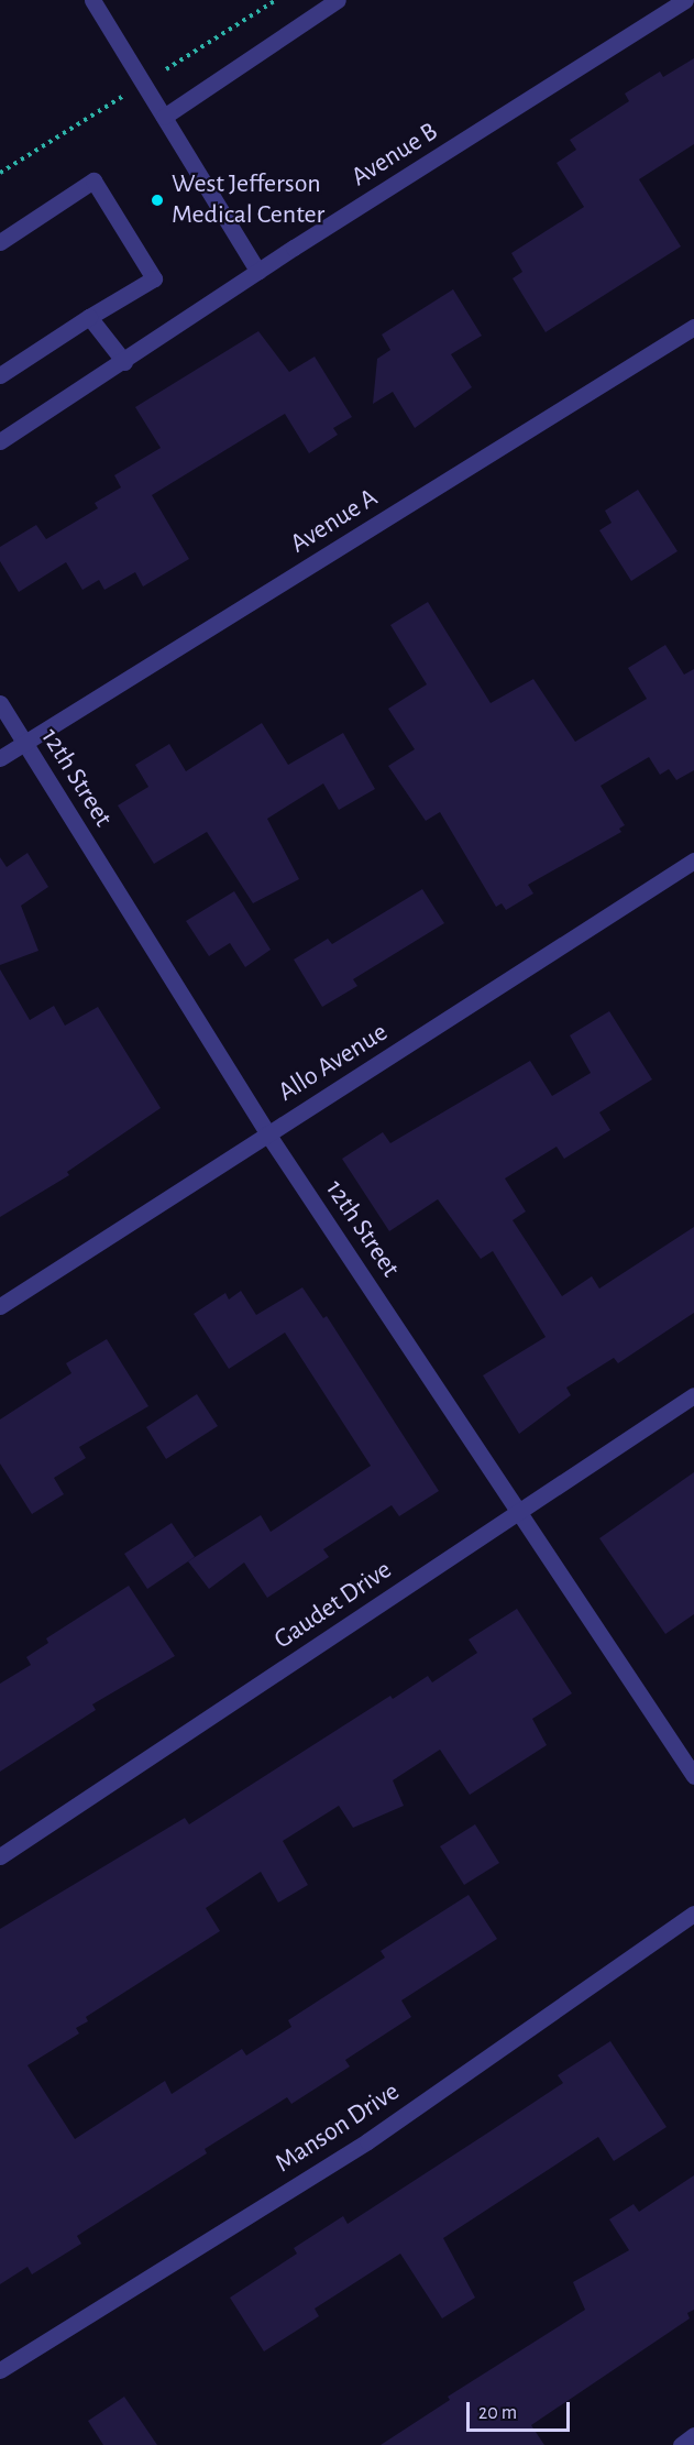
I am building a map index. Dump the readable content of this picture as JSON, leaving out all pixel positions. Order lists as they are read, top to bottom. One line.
{"streets":{"street":["Avenue B","Avenue A","12th Street","Allo Avenue","Gaudet Drive","Manson Drive"]},"crossings":[["Avenue A","12th Street"],["12th Street","Allo Avenue"],["12th Street","Gaudet Drive"]],"places":["West Jefferson Medical Center"],"scale_bar":"20 m"}
